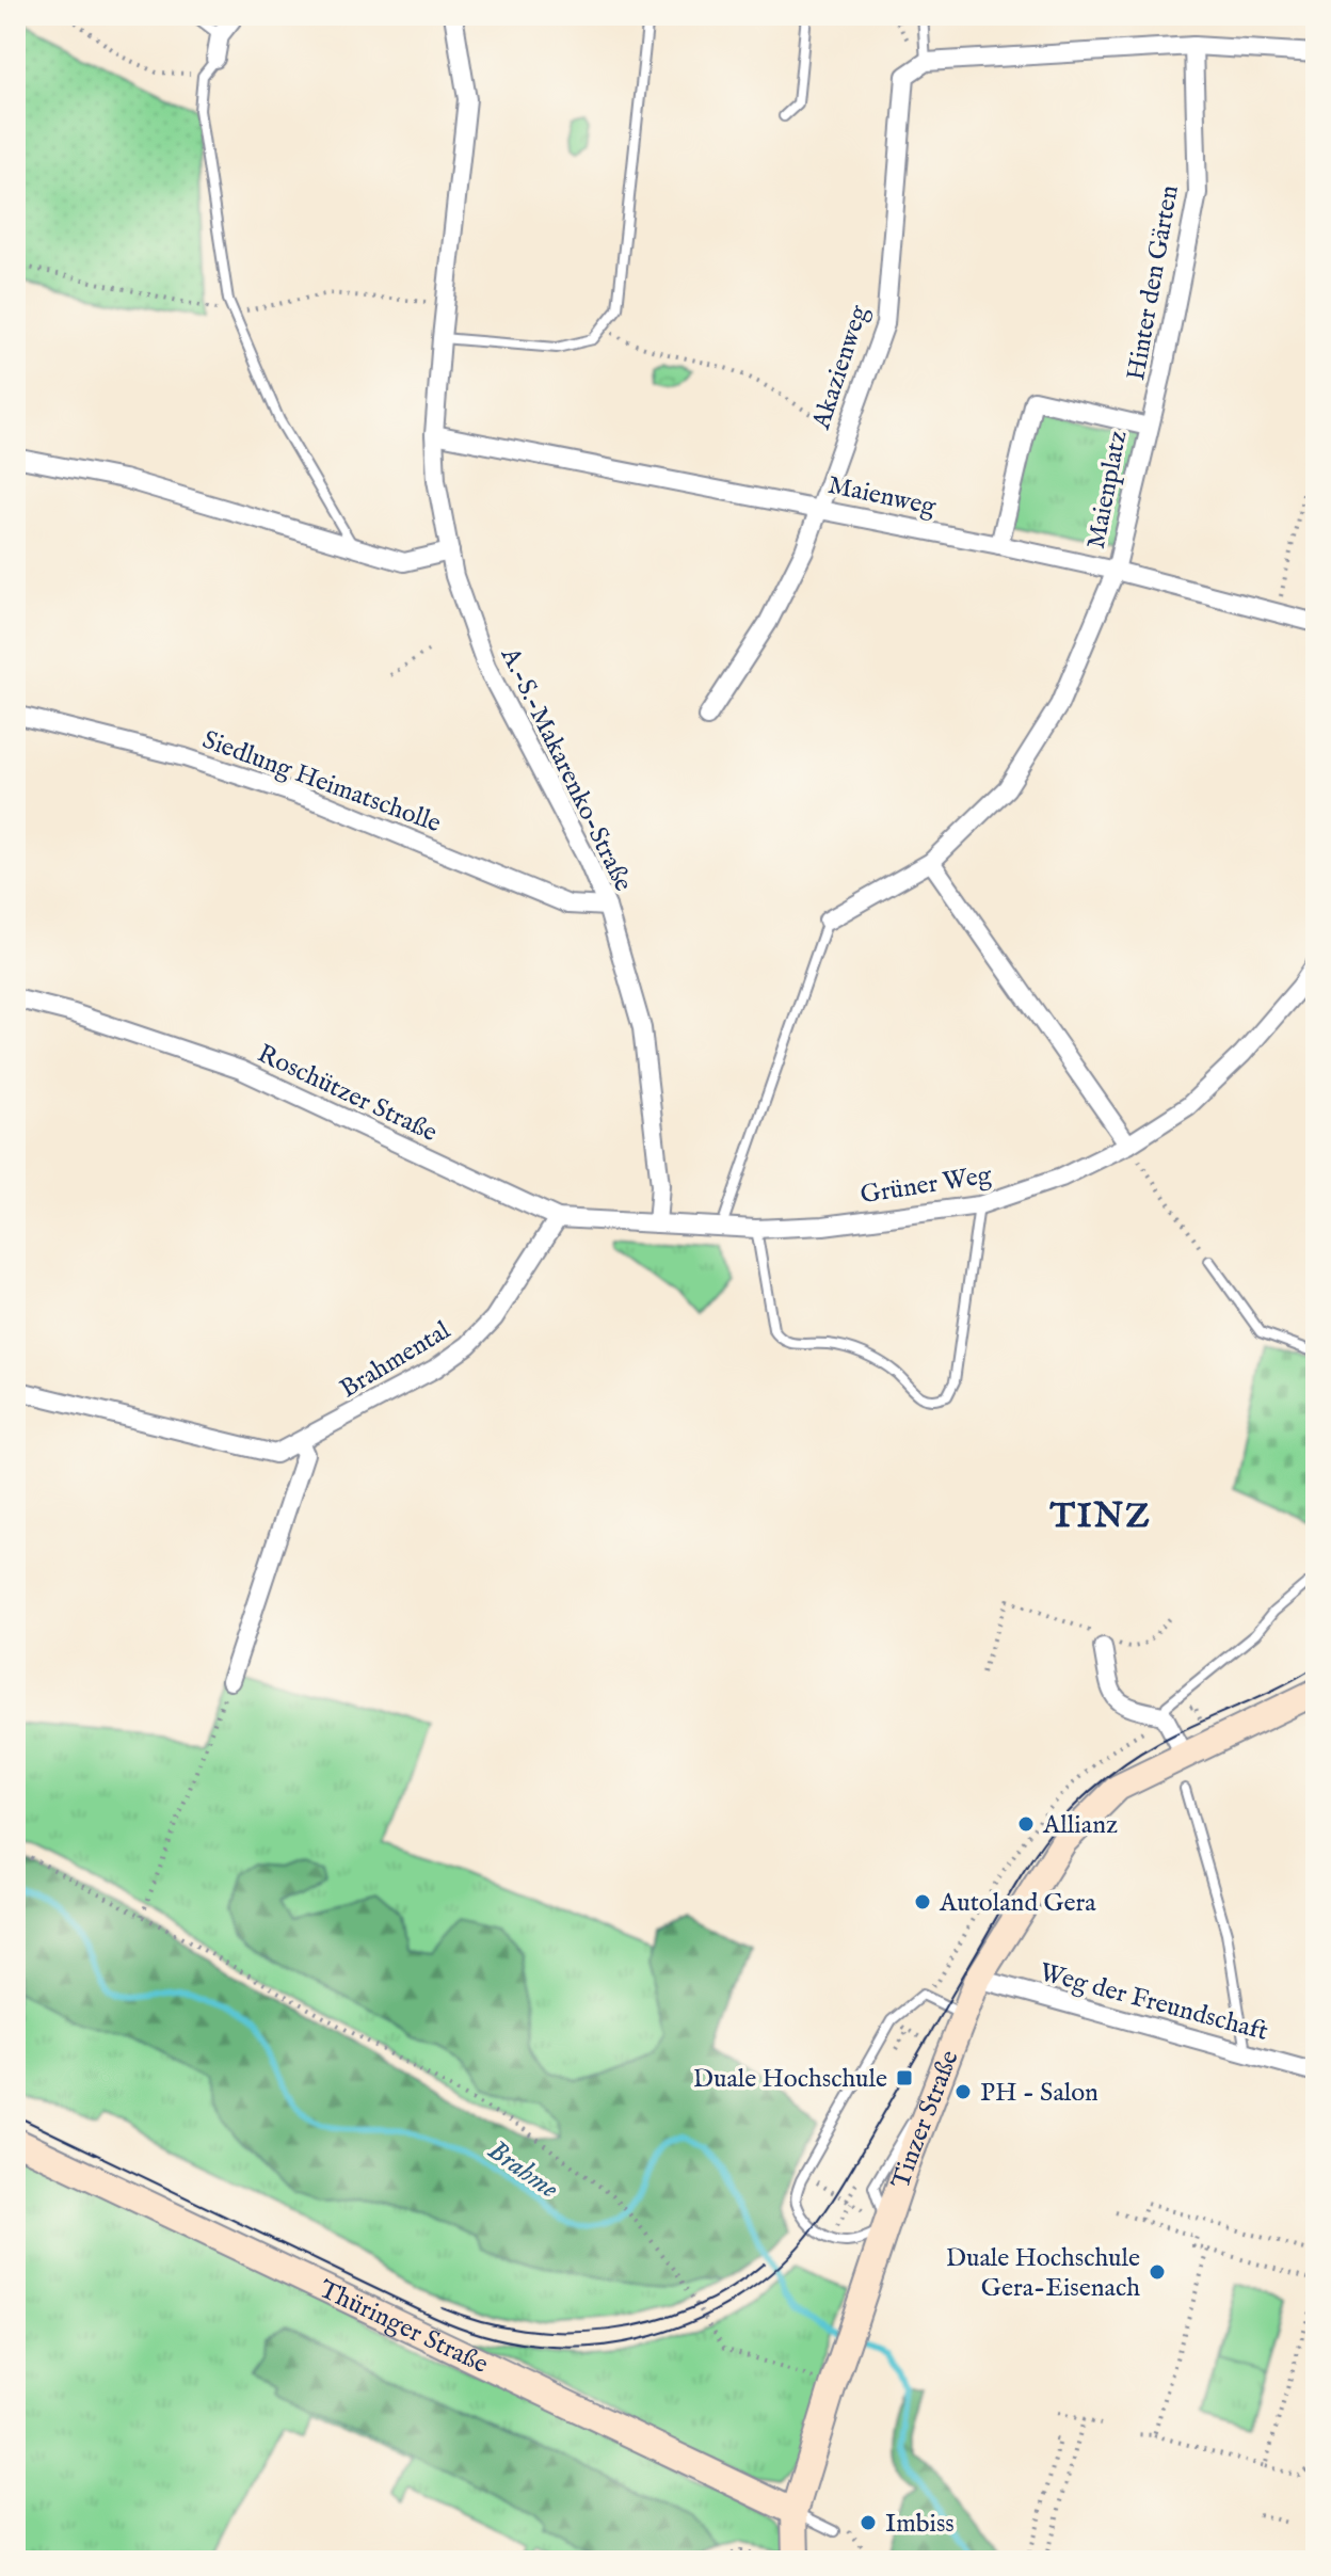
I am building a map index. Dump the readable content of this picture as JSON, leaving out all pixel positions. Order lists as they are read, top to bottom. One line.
{"streets":{"street":["Hinter den Gärten","Akazienweg","Maienplatz","Maienweg","A.-S.-Makarenko-Straße","Siedlung Heimatscholle","Roschützer Straße","Grüner Weg","Brahmental","Weg der Freundschaft","Tinzer Straße","Thüringer Straße"]},"crossings":[["Hinter den Gärten","Maienplatz"],["Akazienweg","Maienweg"],["Maienplatz","Maienweg"],["Maienweg","A.-S.-Makarenko-Straße"],["A.-S.-Makarenko-Straße","Siedlung Heimatscholle"],["A.-S.-Makarenko-Straße","Roschützer Straße"],["A.-S.-Makarenko-Straße","Grüner Weg"],["Roschützer Straße","Grüner Weg"],["Roschützer Straße","Brahmental"],["Weg der Freundschaft","Tinzer Straße"],["Tinzer Straße","Thüringer Straße"]],"districts":["TINZ"],"water":["Brahme"],"places":{"other":["Allianz","Autoland Gera","PH - Salon","Duale Hochschule Gera-Eisenach","Imbiss"],"transit":["Duale Hochschule"]}}
